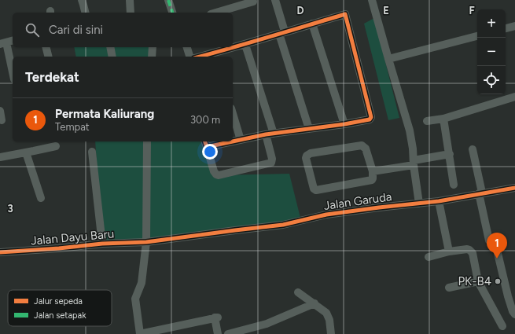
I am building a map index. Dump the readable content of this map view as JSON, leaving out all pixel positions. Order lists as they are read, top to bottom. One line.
{"streets":{"street":["Jalan Garuda","Jalan Dayu Baru"]},"crossings":[["Jalan Garuda","Jalan Dayu Baru"]],"places":["PK-B4"],"legend":["Jalur sepeda","Jalan setapak"],"page":{"map_buttons":["+","−"],"search":"Cari di sini","heading":"Terdekat","list":[{"mark":"1","name":"Permata Kaliurang","note":"Tempat","value":"300 m"}],"pins":"1"},"grid":{"columns":["D","E","F"],"rows":["3"]}}
